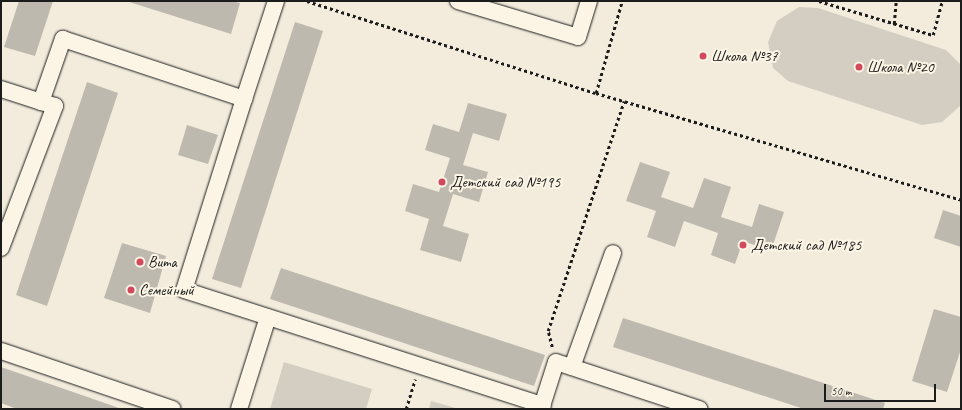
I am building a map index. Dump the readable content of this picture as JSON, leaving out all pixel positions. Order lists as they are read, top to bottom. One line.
{"places":["Школа №37","Школа №20","Детский сад №195","Детский сад №185","Вита","Семейный"],"scale_bar":"50 m"}
